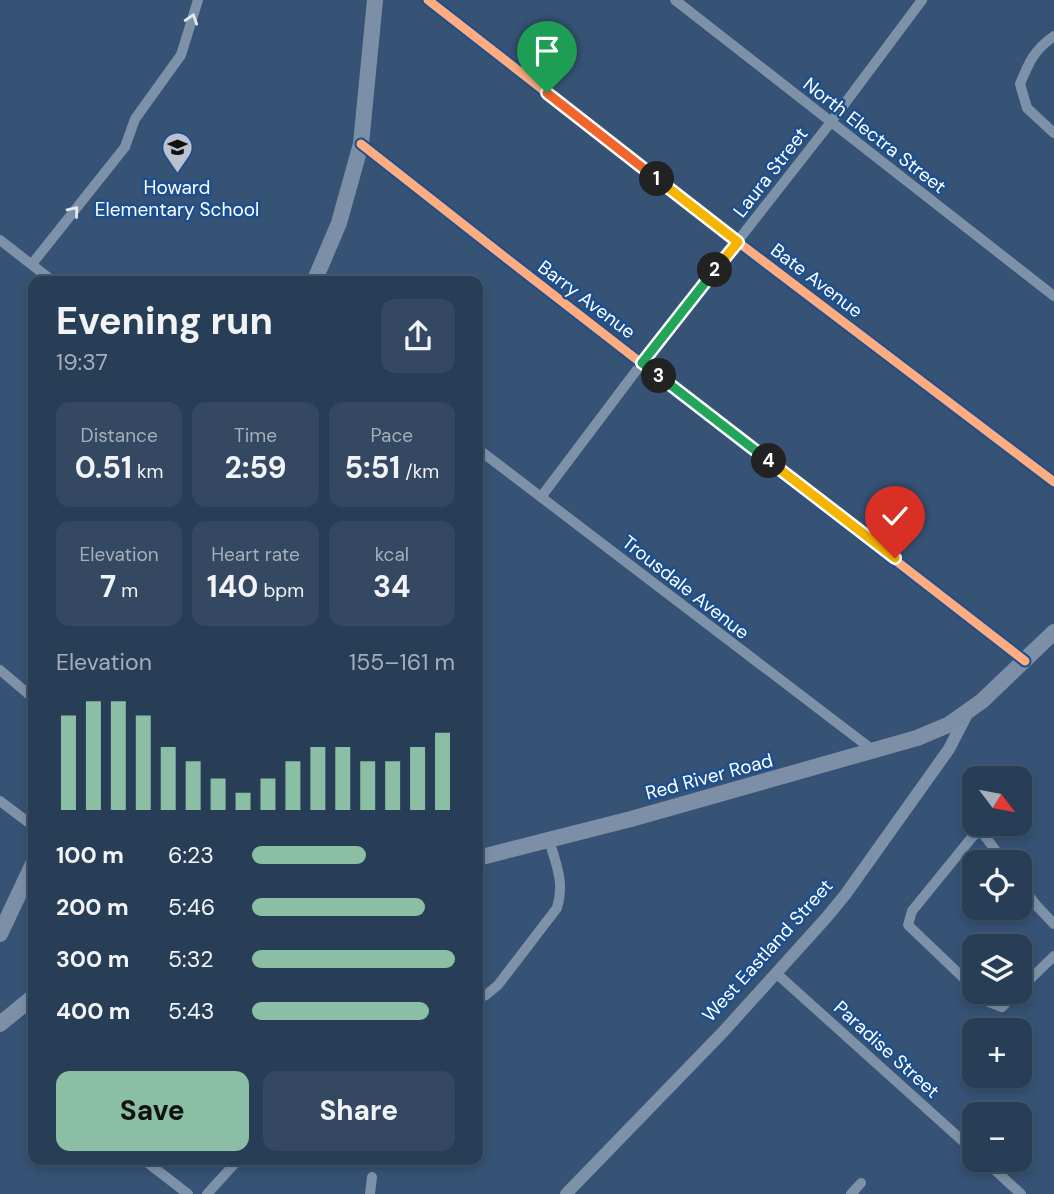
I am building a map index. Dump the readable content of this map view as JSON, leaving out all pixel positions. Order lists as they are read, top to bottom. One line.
{"streets":{"main road":["Red River Road","West Eastland Street"],"street":["North Electra Street","Laura Street","Bate Avenue","Barry Avenue","Trousdale Avenue","Paradise Street"]},"crossings":[["North Electra Street","Laura Street"],["Laura Street","Bate Avenue"],["Laura Street","Barry Avenue"],["Laura Street","Trousdale Avenue"],["Barry Avenue","West Eastland Street"],["Trousdale Avenue","Red River Road"],["Red River Road","West Eastland Street"],["West Eastland Street","Paradise Street"]],"places":{"school or university":["Howard Elementary School"]},"north":"bottom right","page":{"pins":["1","2","3","4"],"heading":["Evening run","19:37"],"stats":[["Distance","0.51 km"],["Time","2:59"],["Pace","5:51 /km"],["Elevation","7 m"],["Heart rate","140 bpm"],["kcal","34"]],"chart":["Elevation","155–161 m"],"map_buttons":["+","−"],"list":[{"name":"100 m","note":"6:23"},{"name":"200 m","note":"5:46"},{"name":"300 m","note":"5:32"},{"name":"400 m","note":"5:43"}],"buttons":["Save","Share"]}}
